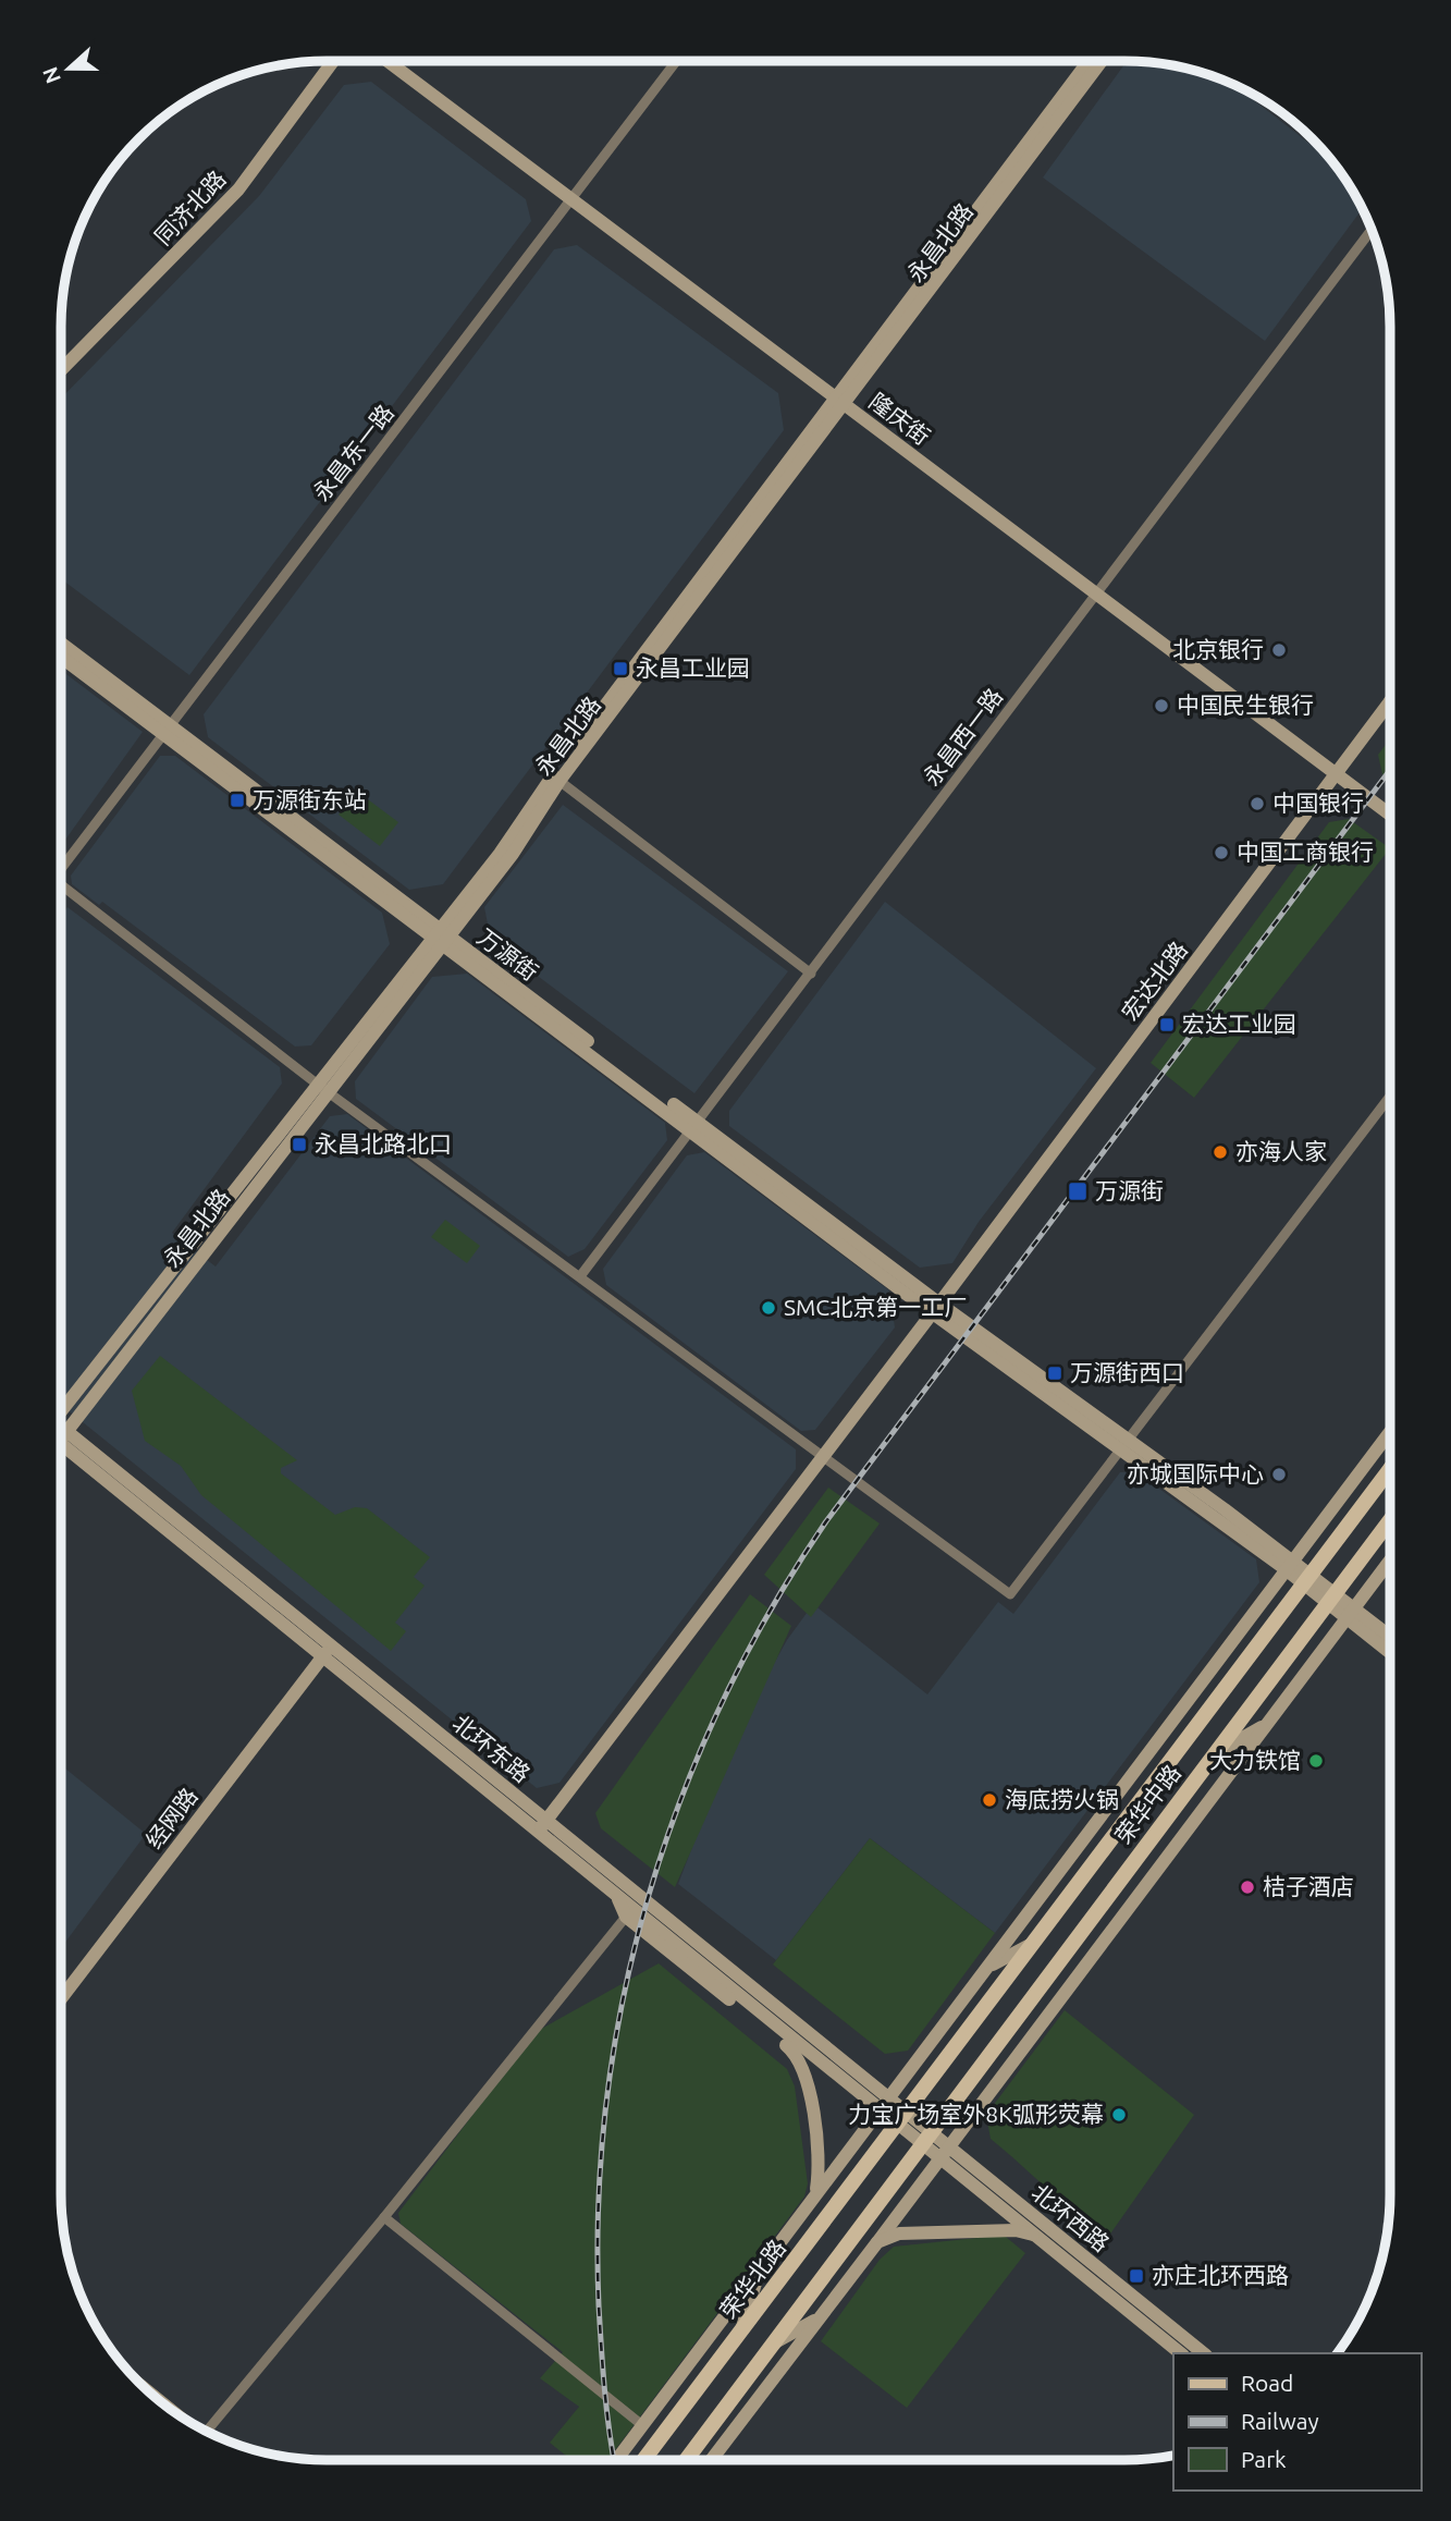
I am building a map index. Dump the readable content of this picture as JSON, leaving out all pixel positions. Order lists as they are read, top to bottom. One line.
{"streets":{"main road":["荣华中路","荣华北路"],"street":["同济北路","永昌北路","隆庆街","永昌东一路","永昌西一路","万源街","宏达北路","北环东路","经网路","北环西路"]},"crossings":[["永昌北路","隆庆街"],["永昌北路","永昌东一路"],["永昌北路","万源街"],["隆庆街","永昌东一路"],["隆庆街","永昌西一路"],["隆庆街","宏达北路"],["永昌东一路","万源街"],["永昌西一路","万源街"],["万源街","宏达北路"],["万源街","荣华中路"],["宏达北路","北环东路"],["北环东路","荣华中路"],["北环东路","经网路"],["北环东路","北环西路"],["北环东路","荣华北路"],["荣华中路","北环西路"],["荣华中路","荣华北路"],["北环西路","荣华北路"]],"places":{"other":["北京银行","中国民生银行","中国银行","中国工商银行","亦海人家","SMC北京第一工厂","亦城国际中心","大力铁馆","海底捞火锅","桔子酒店","力宝广场室外8K弧形荧幕"],"transit":["永昌工业园","万源街东站","宏达工业园","永昌北路北口","万源街","万源街西口","亦庄北环西路"]},"legend":["Road","Railway","Park"],"north":"left"}
